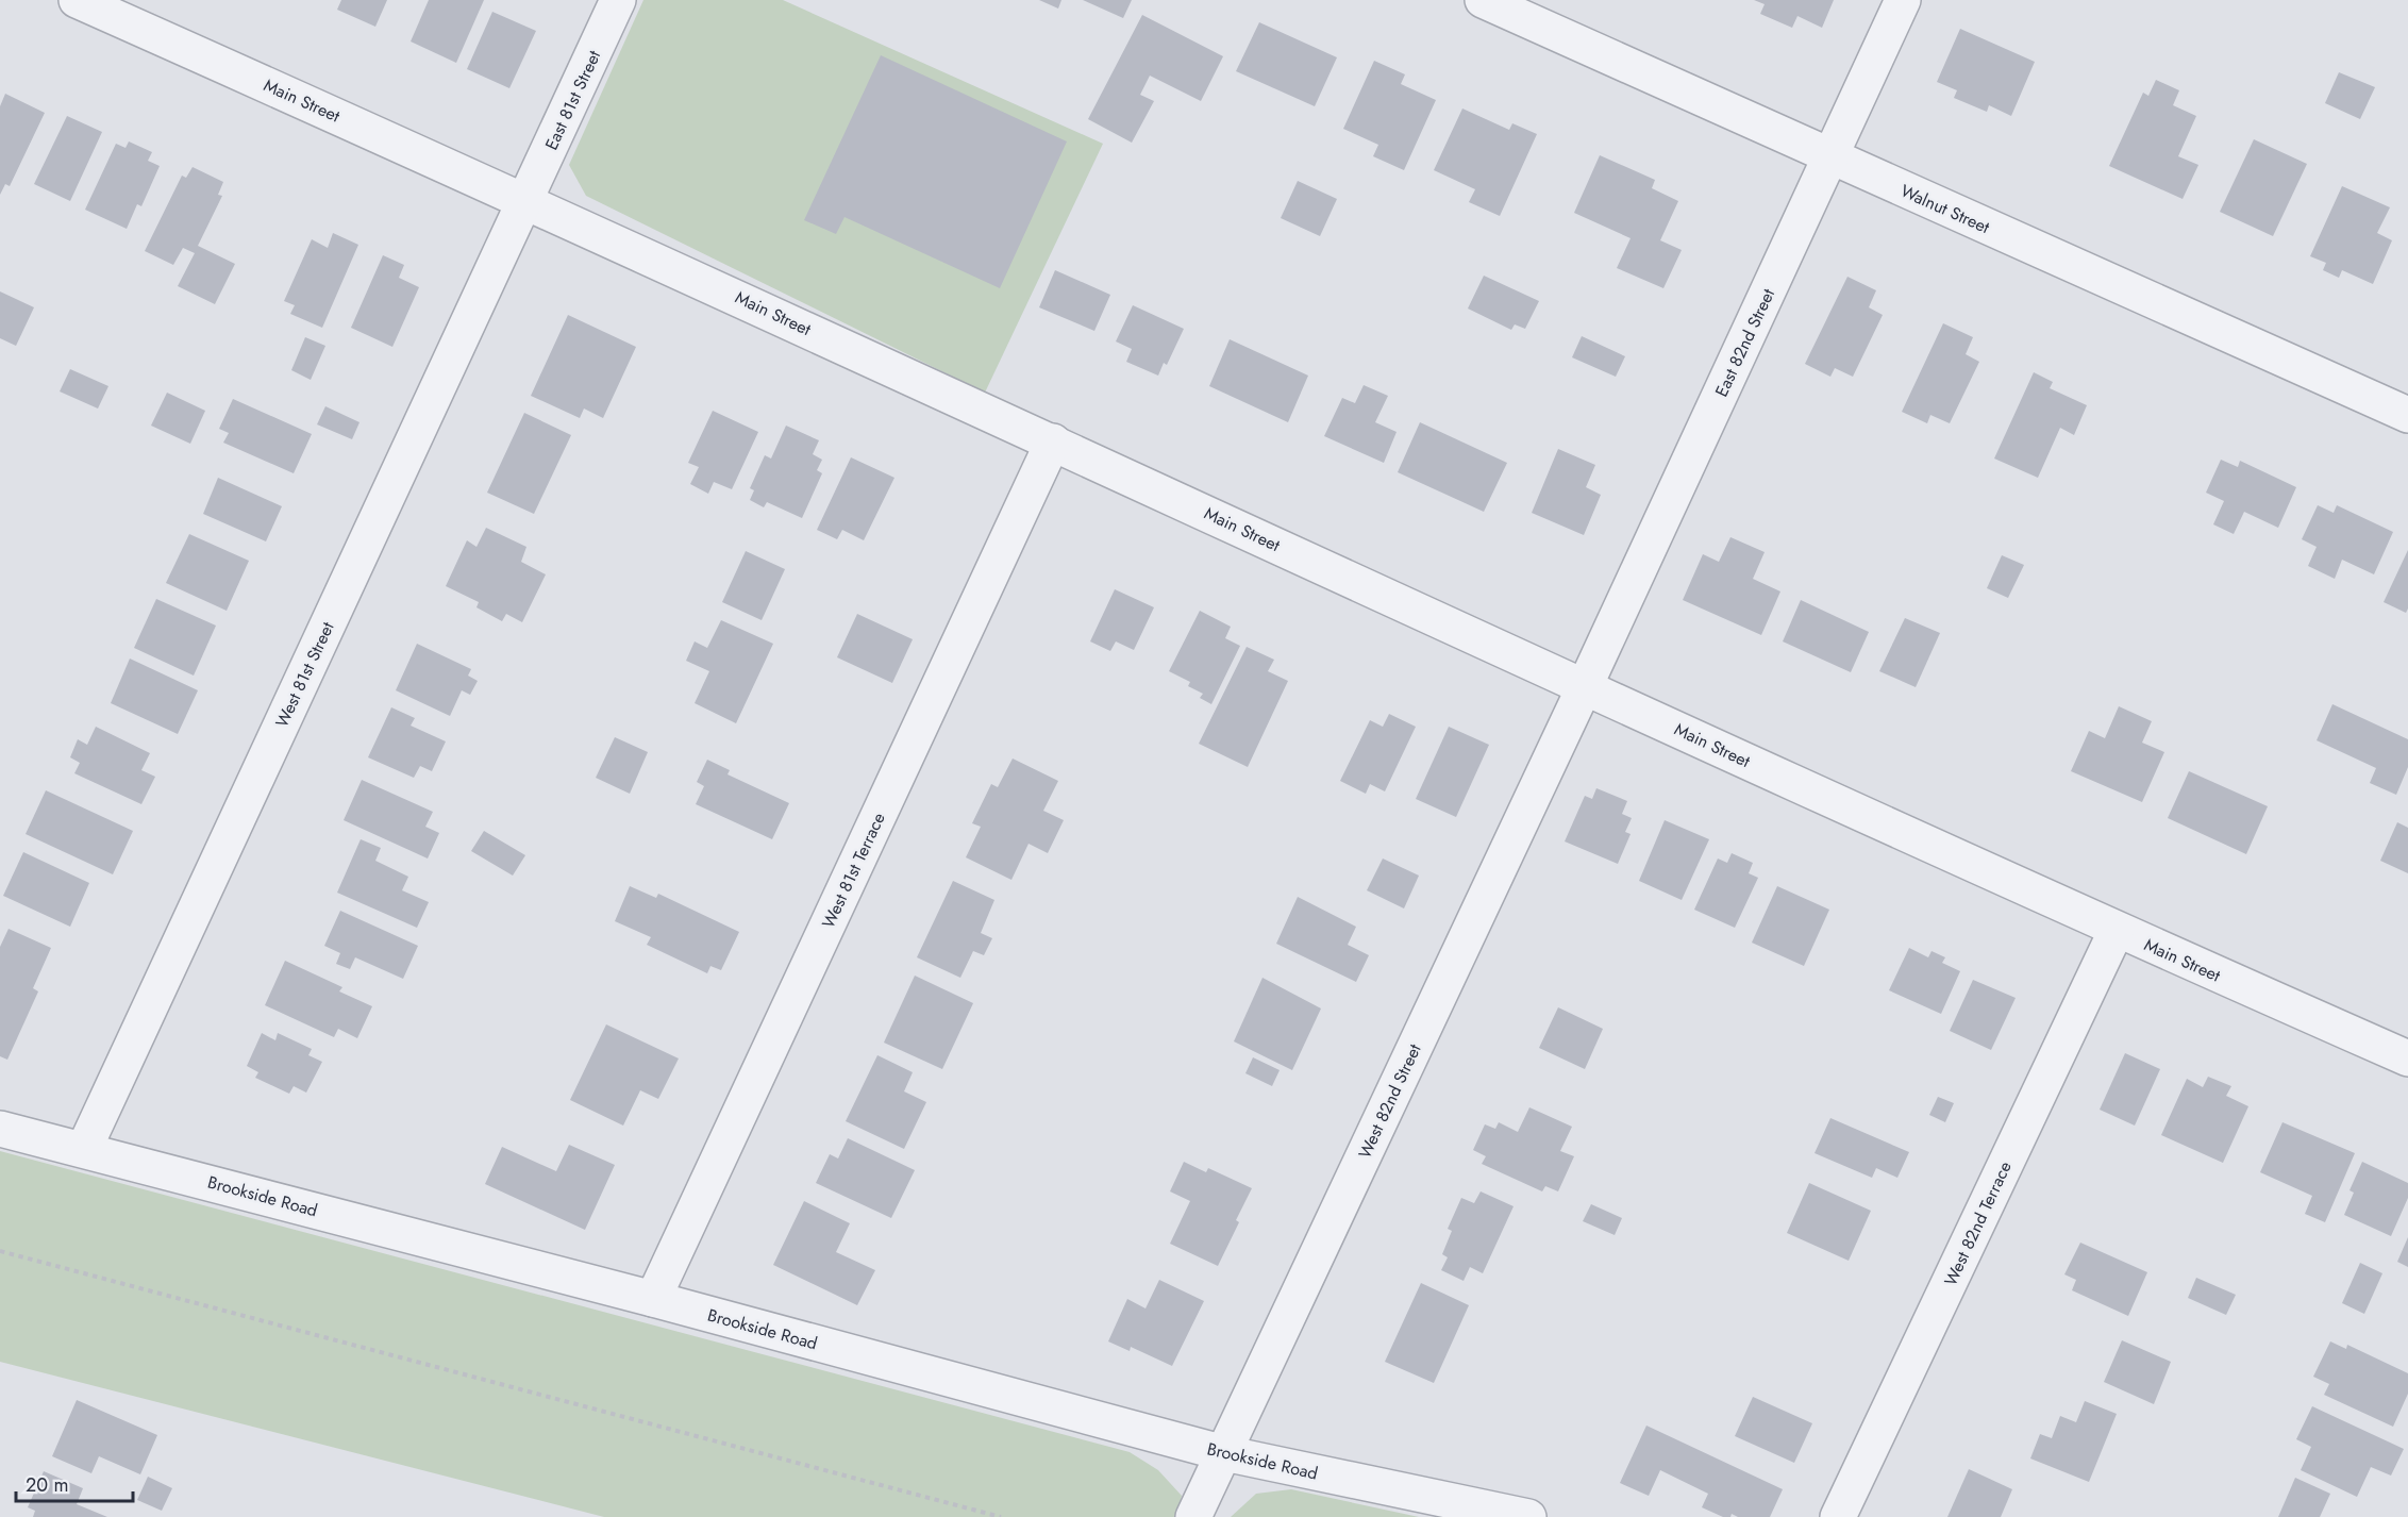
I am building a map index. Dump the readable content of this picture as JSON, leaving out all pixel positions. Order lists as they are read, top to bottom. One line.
{"streets":{"street":["Main Street","East 81st Street","Walnut Street","East 82nd Street","West 81st Street","West 81st Terrace","West 82nd Street","Brookside Road","West 82nd Terrace"]},"crossings":[["Main Street","East 81st Street"],["Main Street","East 82nd Street"],["Main Street","West 81st Street"],["Main Street","West 81st Terrace"],["Main Street","West 82nd Street"],["Main Street","West 82nd Terrace"],["East 81st Street","West 81st Street"],["Walnut Street","East 82nd Street"],["East 82nd Street","West 82nd Street"],["West 81st Street","Brookside Road"],["West 81st Terrace","Brookside Road"],["West 82nd Street","Brookside Road"]],"scale_bar":"20 m"}
